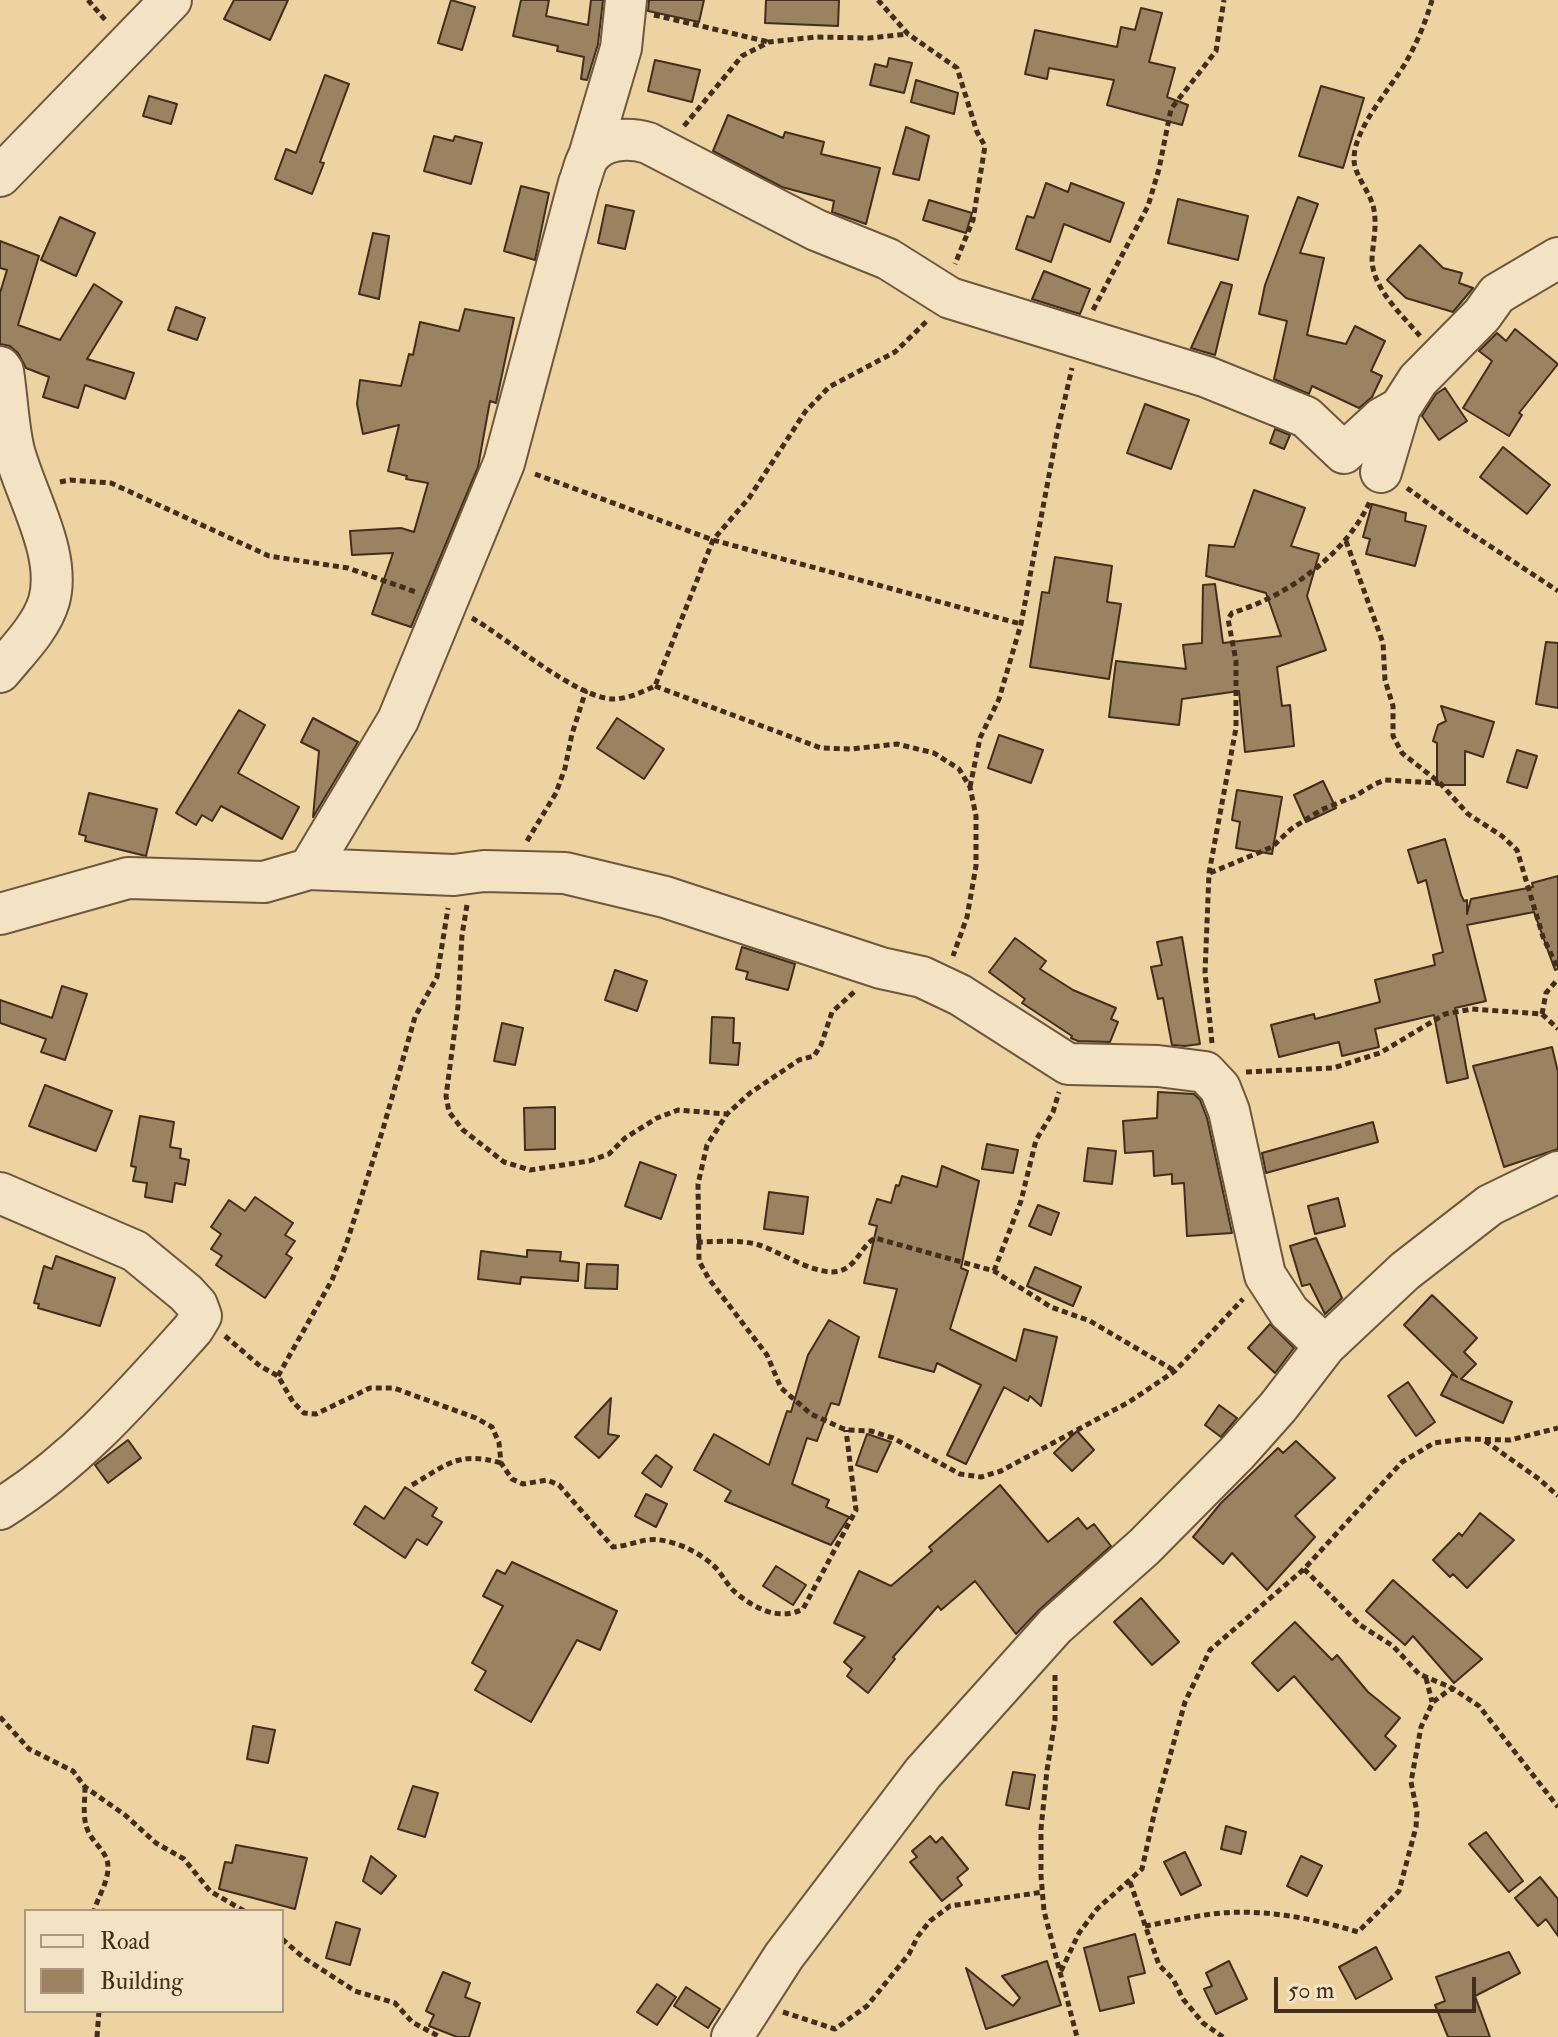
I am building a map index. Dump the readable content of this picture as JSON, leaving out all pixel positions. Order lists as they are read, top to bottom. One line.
{"legend":["Road","Building"],"scale_bar":"50 m"}
